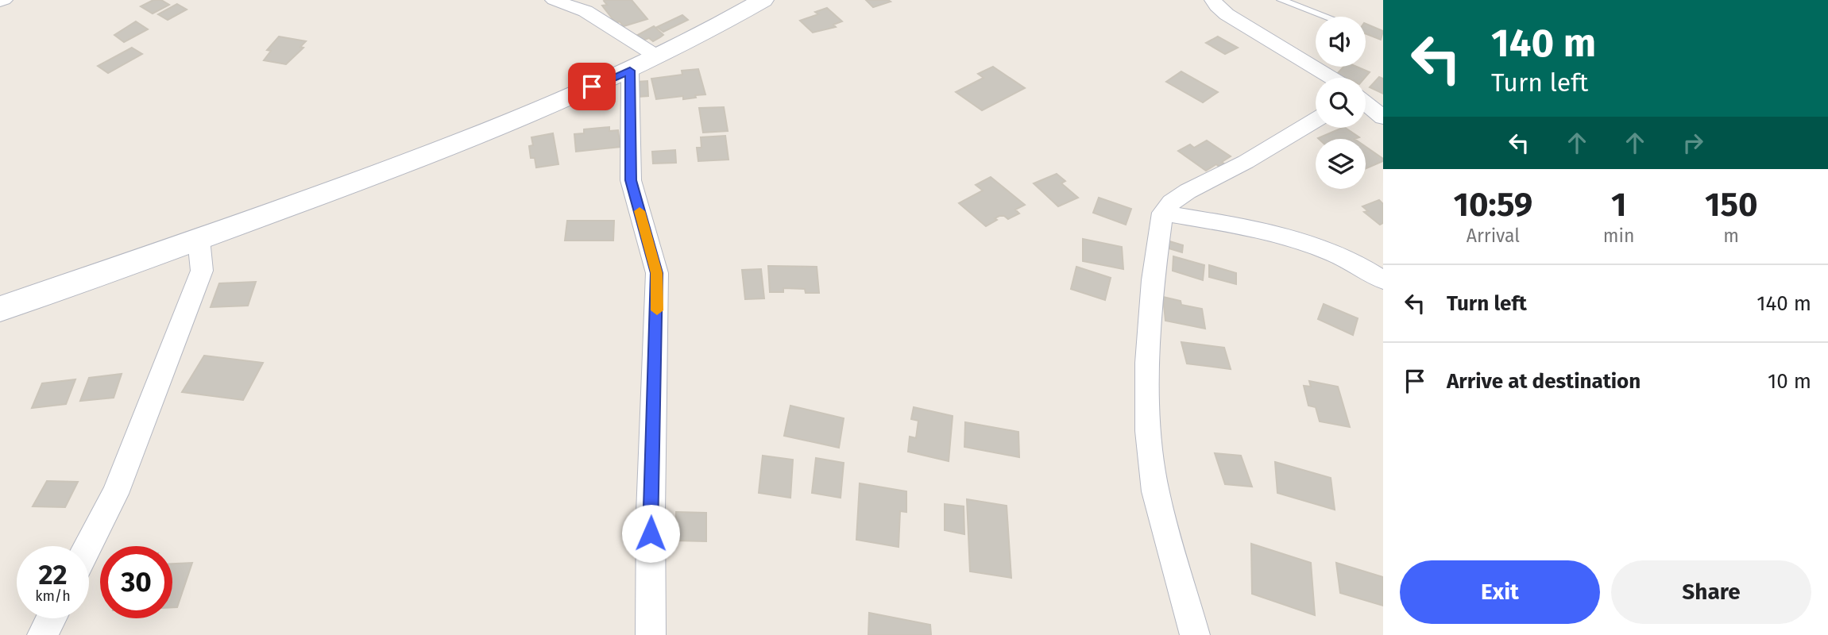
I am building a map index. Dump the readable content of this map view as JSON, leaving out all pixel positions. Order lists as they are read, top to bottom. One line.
{"page":{"turn":["140 m","Turn left"],"eta":["10:59","Arrival","1","min","150","m"],"list":[{"name":"Turn left","value":"140 m"},{"name":"Arrive at destination","value":"10 m"}],"speed":"22 km/h","limit":"30","buttons":["Exit","Share"]}}
